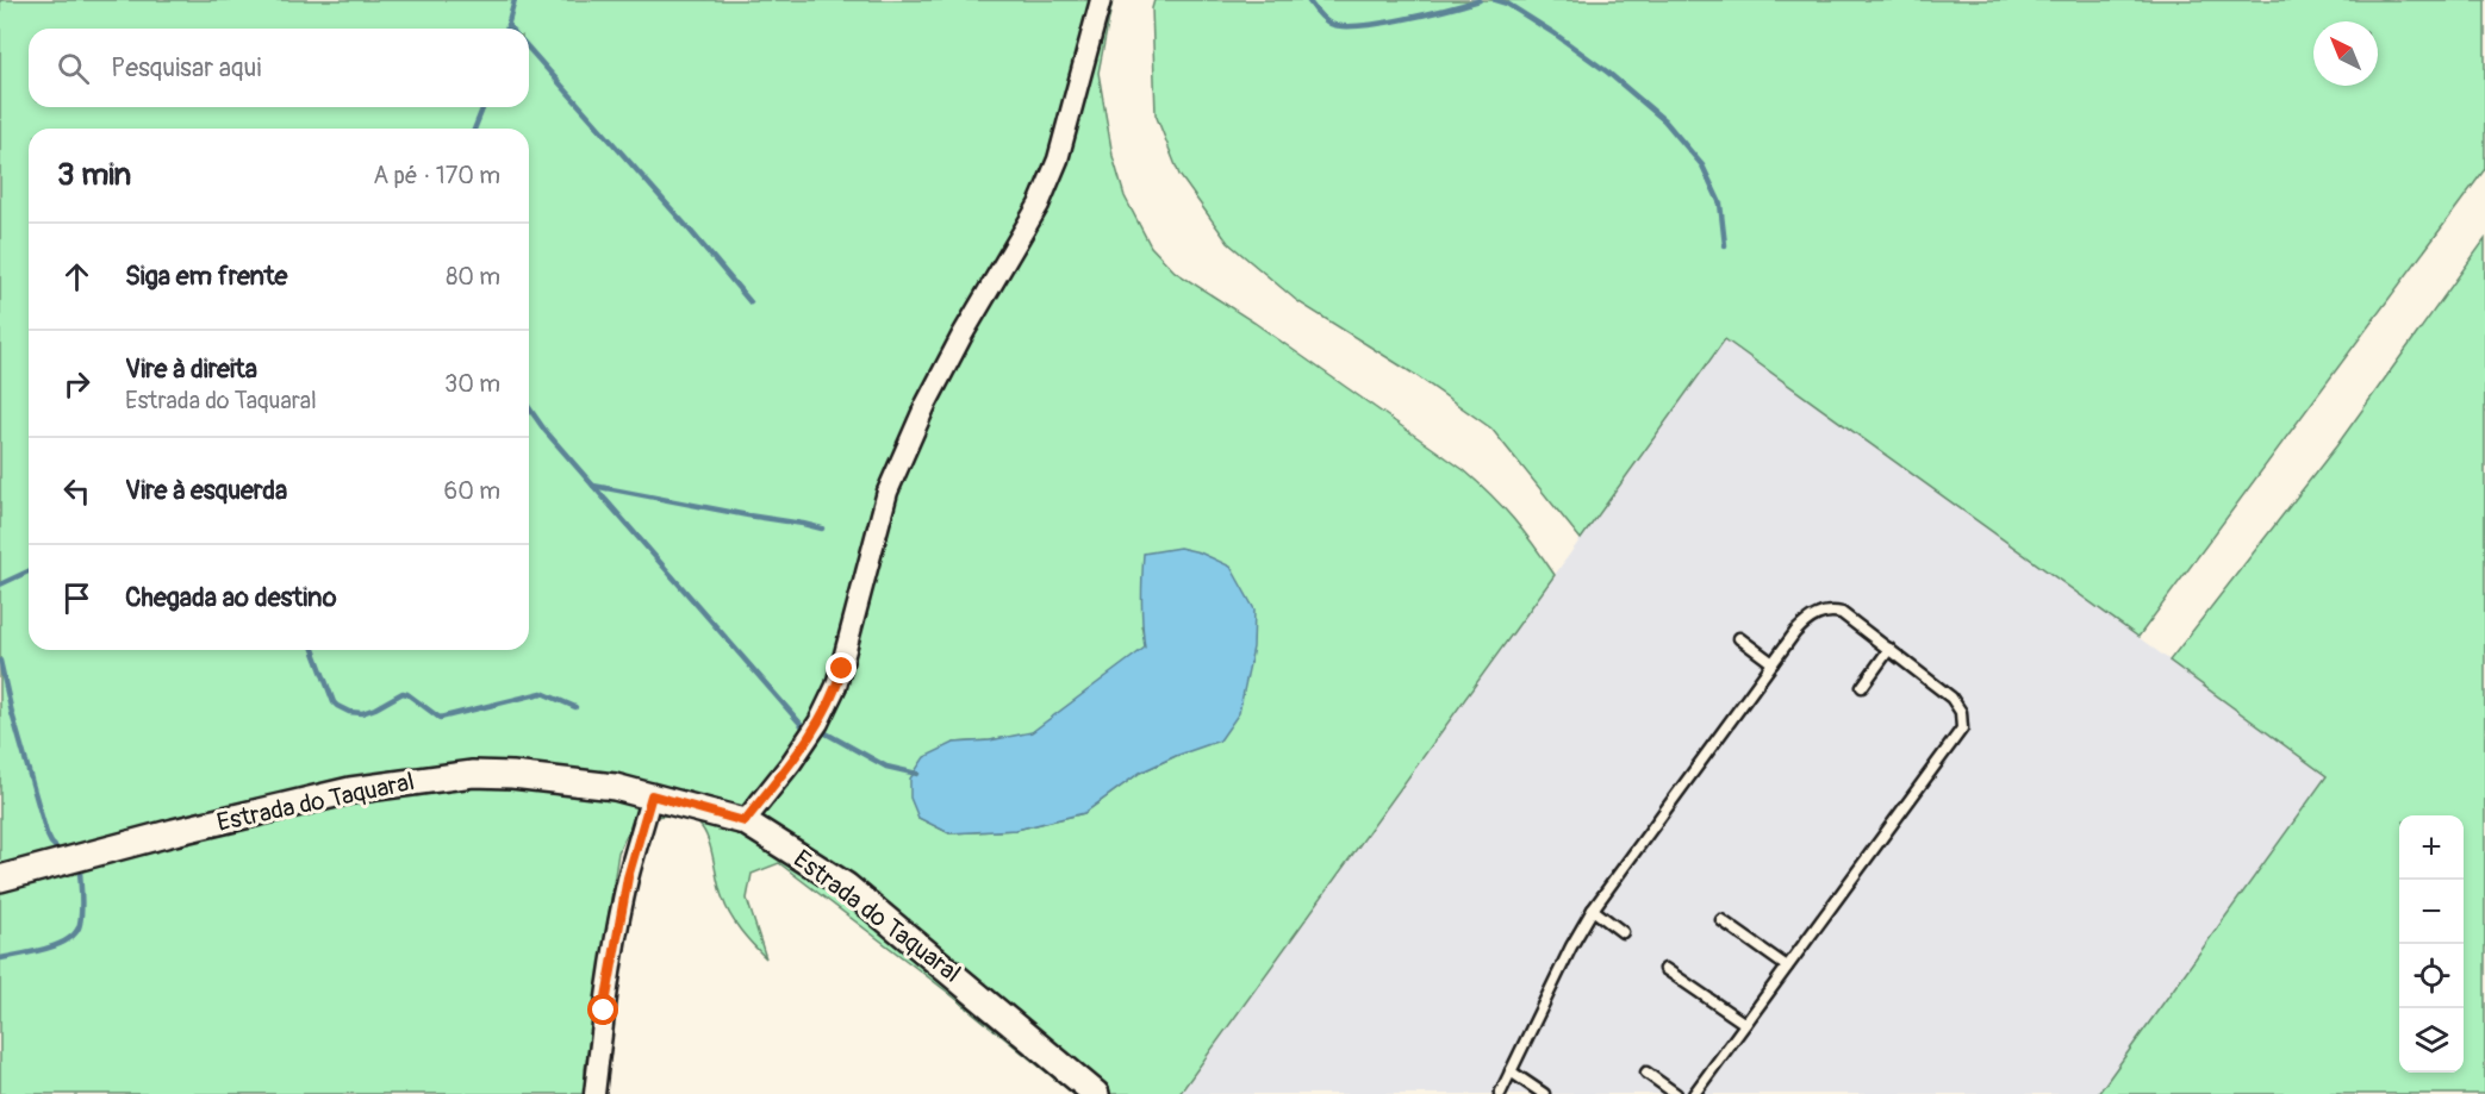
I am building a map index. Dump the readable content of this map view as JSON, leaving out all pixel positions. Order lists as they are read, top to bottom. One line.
{"streets":{"street":["Estrada do Taquaral"]},"north":"top left","page":{"search":"Pesquisar aqui","heading":["3 min","A pé · 170 m"],"list":[["Siga em frente","80 m"],["Vire à direita","Estrada do Taquaral","30 m"],["Vire à esquerda","60 m"],"Chegada ao destino"],"map_buttons":["+","−"]}}
